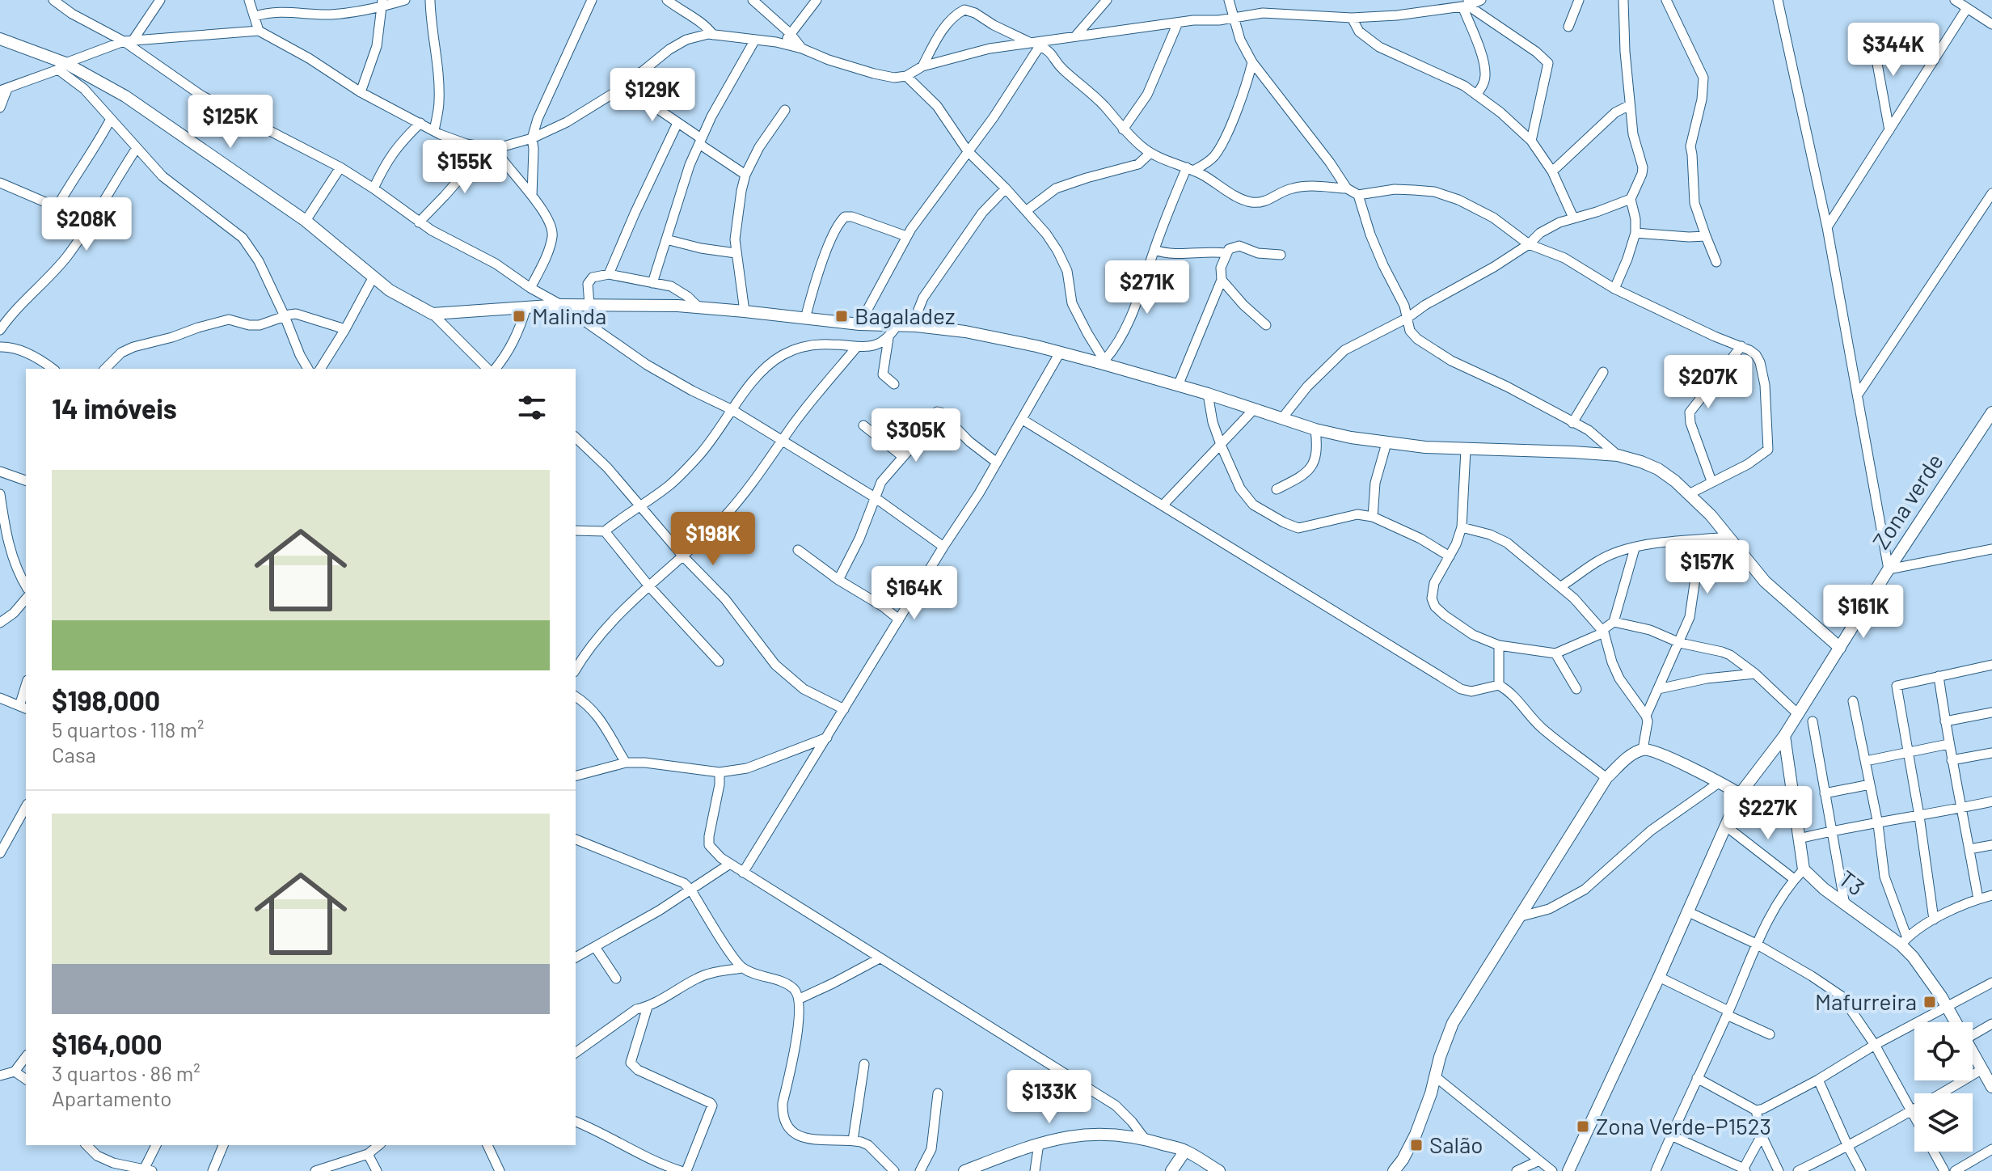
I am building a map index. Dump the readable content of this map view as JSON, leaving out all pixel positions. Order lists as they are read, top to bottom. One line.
{"streets":{"street":["Zona verde","T3"]},"places":{"transit":["Malinda","Bagaladez","Mafurreira","Zona Verde-P1523","Salão"]},"page":{"price":["$344K","$129K","$125K","$155K","$208K","$271K","$207K","$305K","$198K","$157K","$164K","$161K","$227K","$133K"],"heading":"14 imóveis","list":[{"name":"$198,000","note":"5 quartos · 118 m² · Casa"},{"name":"$164,000","note":"3 quartos · 86 m² · Apartamento"}]}}
